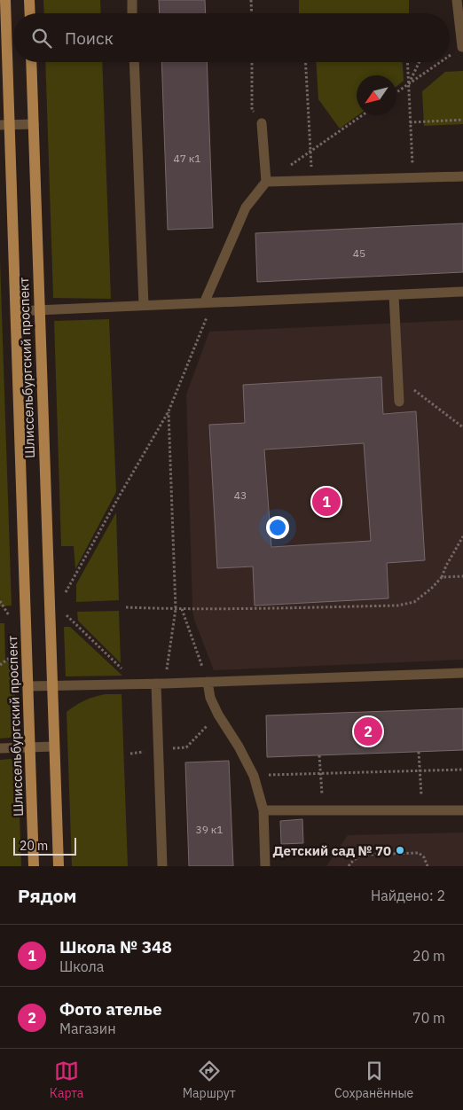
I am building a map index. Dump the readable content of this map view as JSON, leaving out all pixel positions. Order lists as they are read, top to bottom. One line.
{"streets":{"main road":["Шлиссельбургский проспект"]},"places":["Детский сад № 70"],"house_numbers":["47 к1","45","43","39 к1"],"scale_bar":"20 m","north":"bottom left","page":{"search":"Поиск","pins":["1","2"],"scale":"20 m","heading":["Рядом","Найдено: 2"],"list":[{"mark":"1","name":"Школа № 348","note":"Школа","value":"20 m"},{"mark":"2","name":"Фото ателье","note":"Магазин","value":"70 m"}],"nav":["Карта","Маршрут","Сохранённые"]}}
